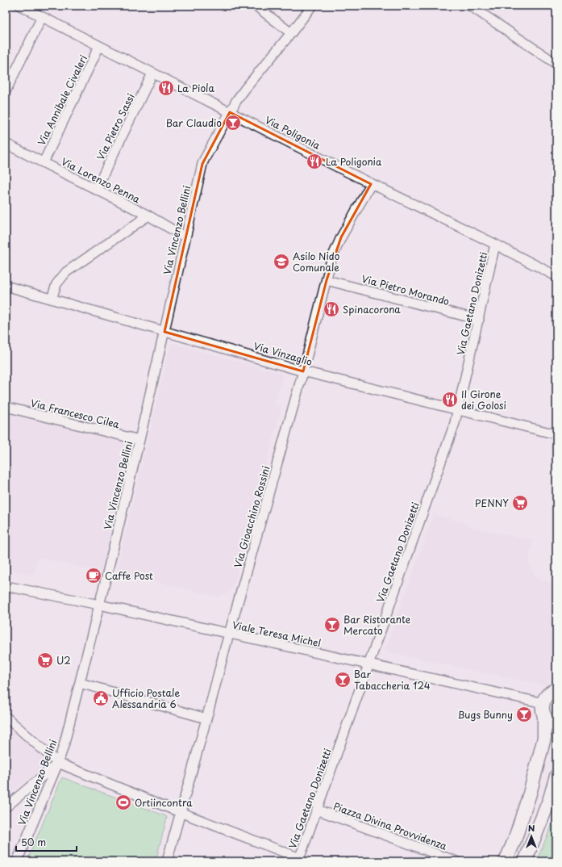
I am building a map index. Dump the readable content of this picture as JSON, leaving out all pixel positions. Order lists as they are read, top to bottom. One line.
{"streets":{"street":["Via Annibale Civaleri","Via Pietro Sassi","Via Poligonia","Via Lorenzo Penna","Via Vincenzo Bellini","Via Pietro Morando","Via Gaetano Donizetti","Via Vinzaglio","Via Francesco Cilea","Via Gioacchino Rossini","Viale Teresa Michel","Piazza Divina Provvidenza"]},"crossings":[["Via Annibale Civaleri","Via Poligonia"],["Via Annibale Civaleri","Via Lorenzo Penna"],["Via Pietro Sassi","Via Poligonia"],["Via Pietro Sassi","Via Lorenzo Penna"],["Via Poligonia","Via Vincenzo Bellini"],["Via Poligonia","Via Gaetano Donizetti"],["Via Poligonia","Via Gioacchino Rossini"],["Via Lorenzo Penna","Via Vincenzo Bellini"],["Via Vincenzo Bellini","Via Vinzaglio"],["Via Vincenzo Bellini","Via Francesco Cilea"],["Via Vincenzo Bellini","Viale Teresa Michel"],["Via Pietro Morando","Via Gaetano Donizetti"],["Via Pietro Morando","Via Gioacchino Rossini"],["Via Gaetano Donizetti","Via Vinzaglio"],["Via Gaetano Donizetti","Viale Teresa Michel"],["Via Gaetano Donizetti","Piazza Divina Provvidenza"],["Via Vinzaglio","Via Gioacchino Rossini"],["Via Gioacchino Rossini","Viale Teresa Michel"]],"places":{"restaurant":["La Piola","La Poligonia","Spinacorona","Il Girone dei Golosi"],"bar":["Bar Claudio","Bar Ristorante Mercato","Bar Tabaccheria 124","Bugs Bunny"],"school or university":["Asilo Nido Comunale"],"supermarket":["PENNY","U2"],"cafe":["Caffe Post"],"public building":["Ufficio Postale Alessandria 6"],"sports":["Ortiincontra"]},"scale_bar":"50 m","north":"top"}
